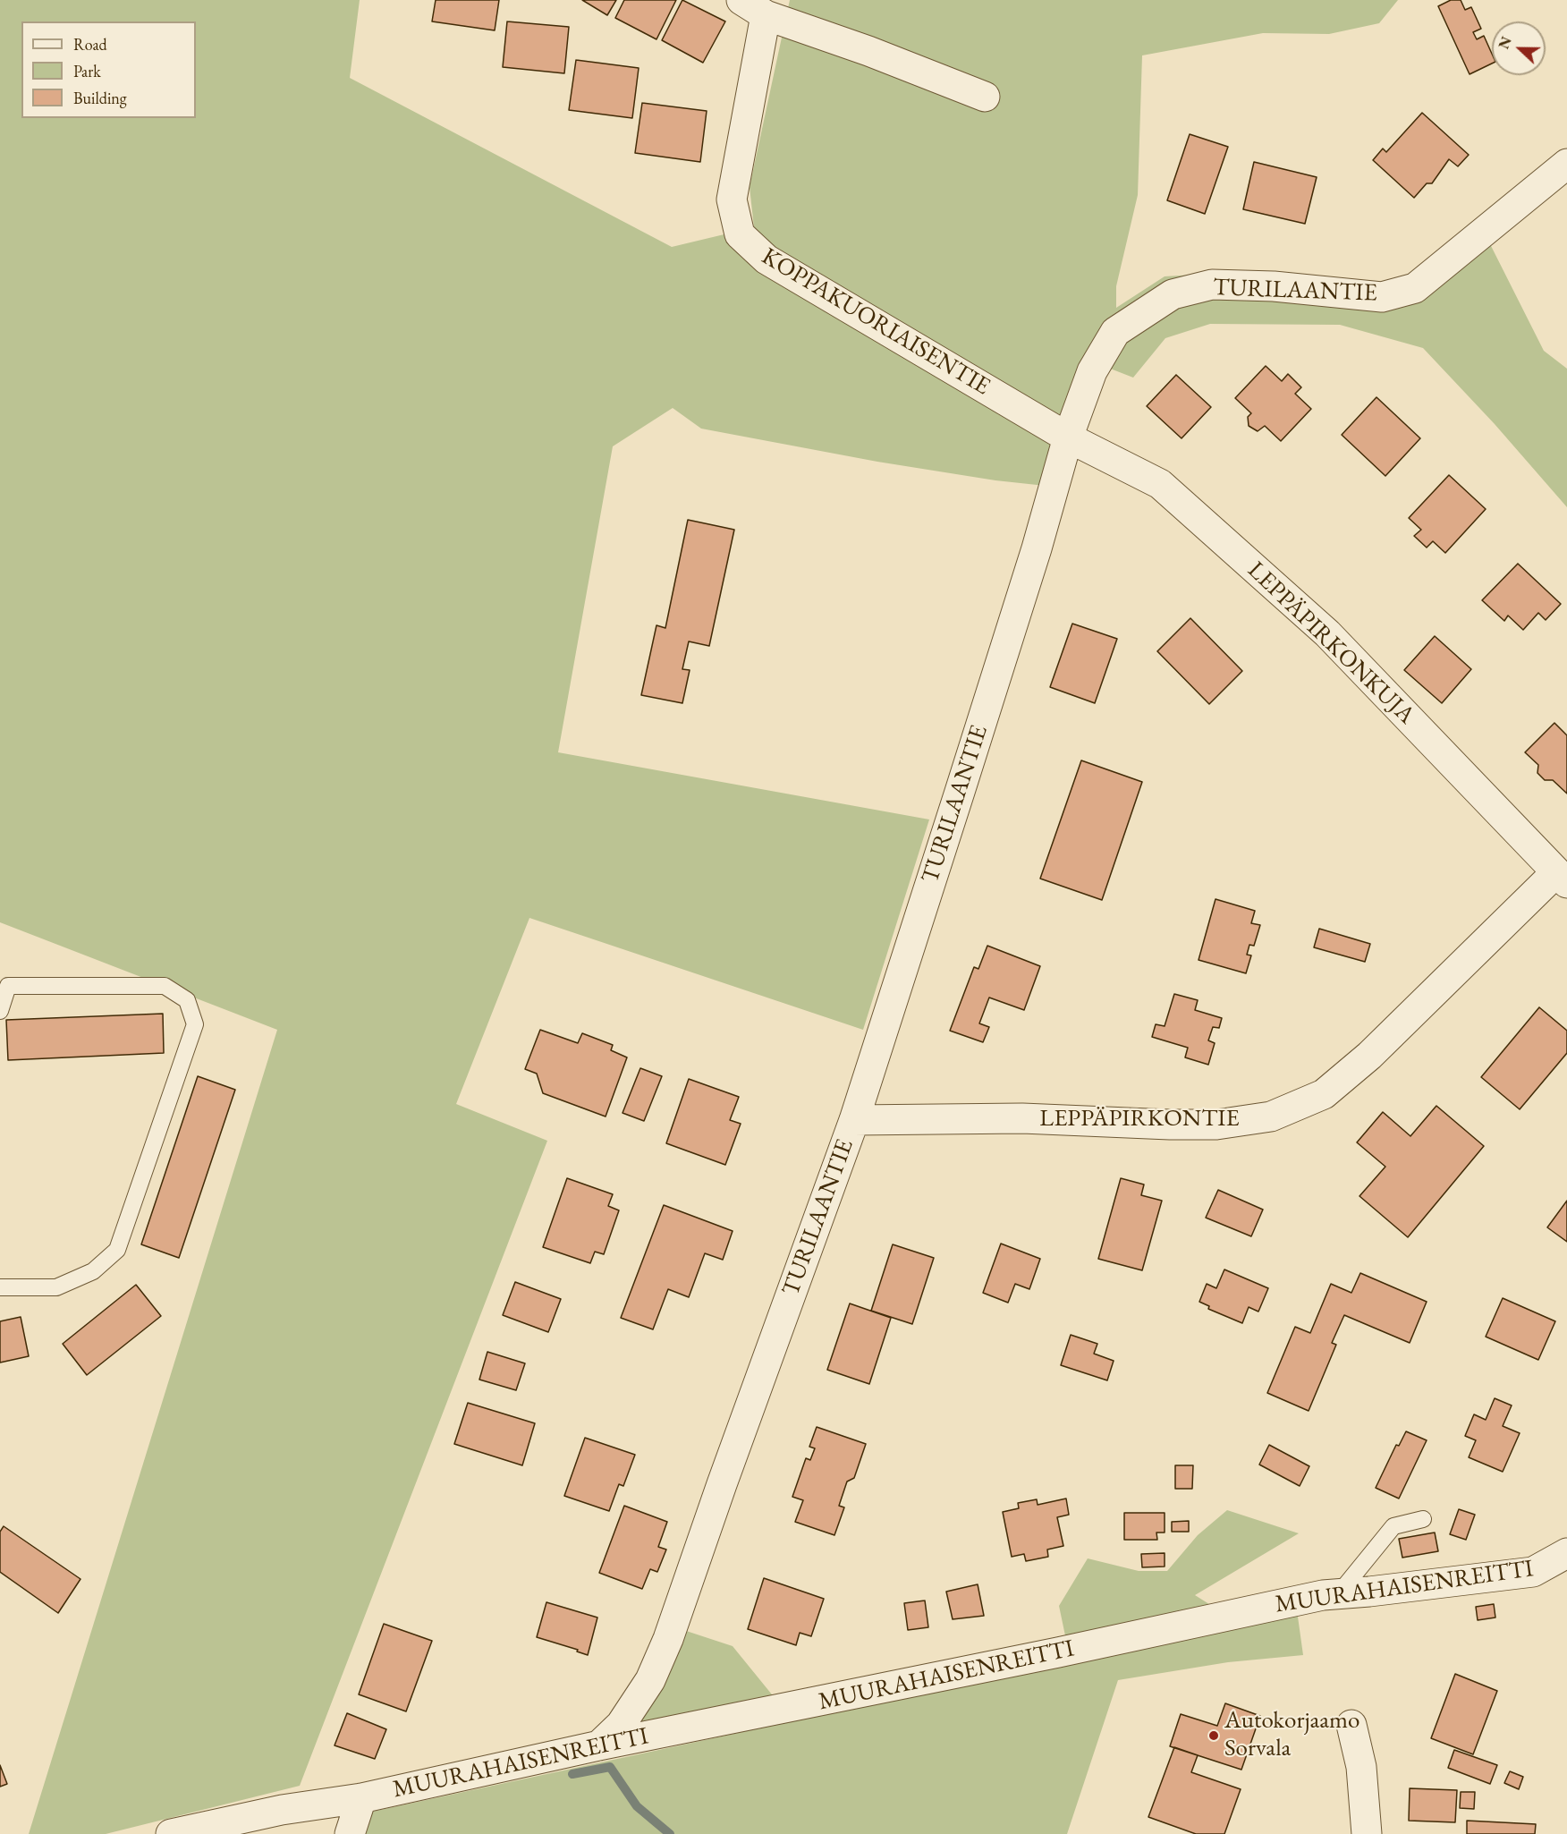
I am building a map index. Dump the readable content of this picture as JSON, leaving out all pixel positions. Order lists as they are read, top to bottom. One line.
{"streets":{"street":["TURILAANTIE","KOPPAKUORIAISENTIE","LEPPÄPIRKONKUJA","LEPPÄPIRKONTIE","MUURAHAISENREITTI"]},"crossings":[["TURILAANTIE","KOPPAKUORIAISENTIE"],["TURILAANTIE","LEPPÄPIRKONKUJA"],["TURILAANTIE","LEPPÄPIRKONTIE"],["TURILAANTIE","MUURAHAISENREITTI"],["KOPPAKUORIAISENTIE","LEPPÄPIRKONKUJA"],["LEPPÄPIRKONKUJA","LEPPÄPIRKONTIE"]],"places":["Autokorjaamo Sorvala"],"legend":["Road","Park","Building"],"north":"left"}
